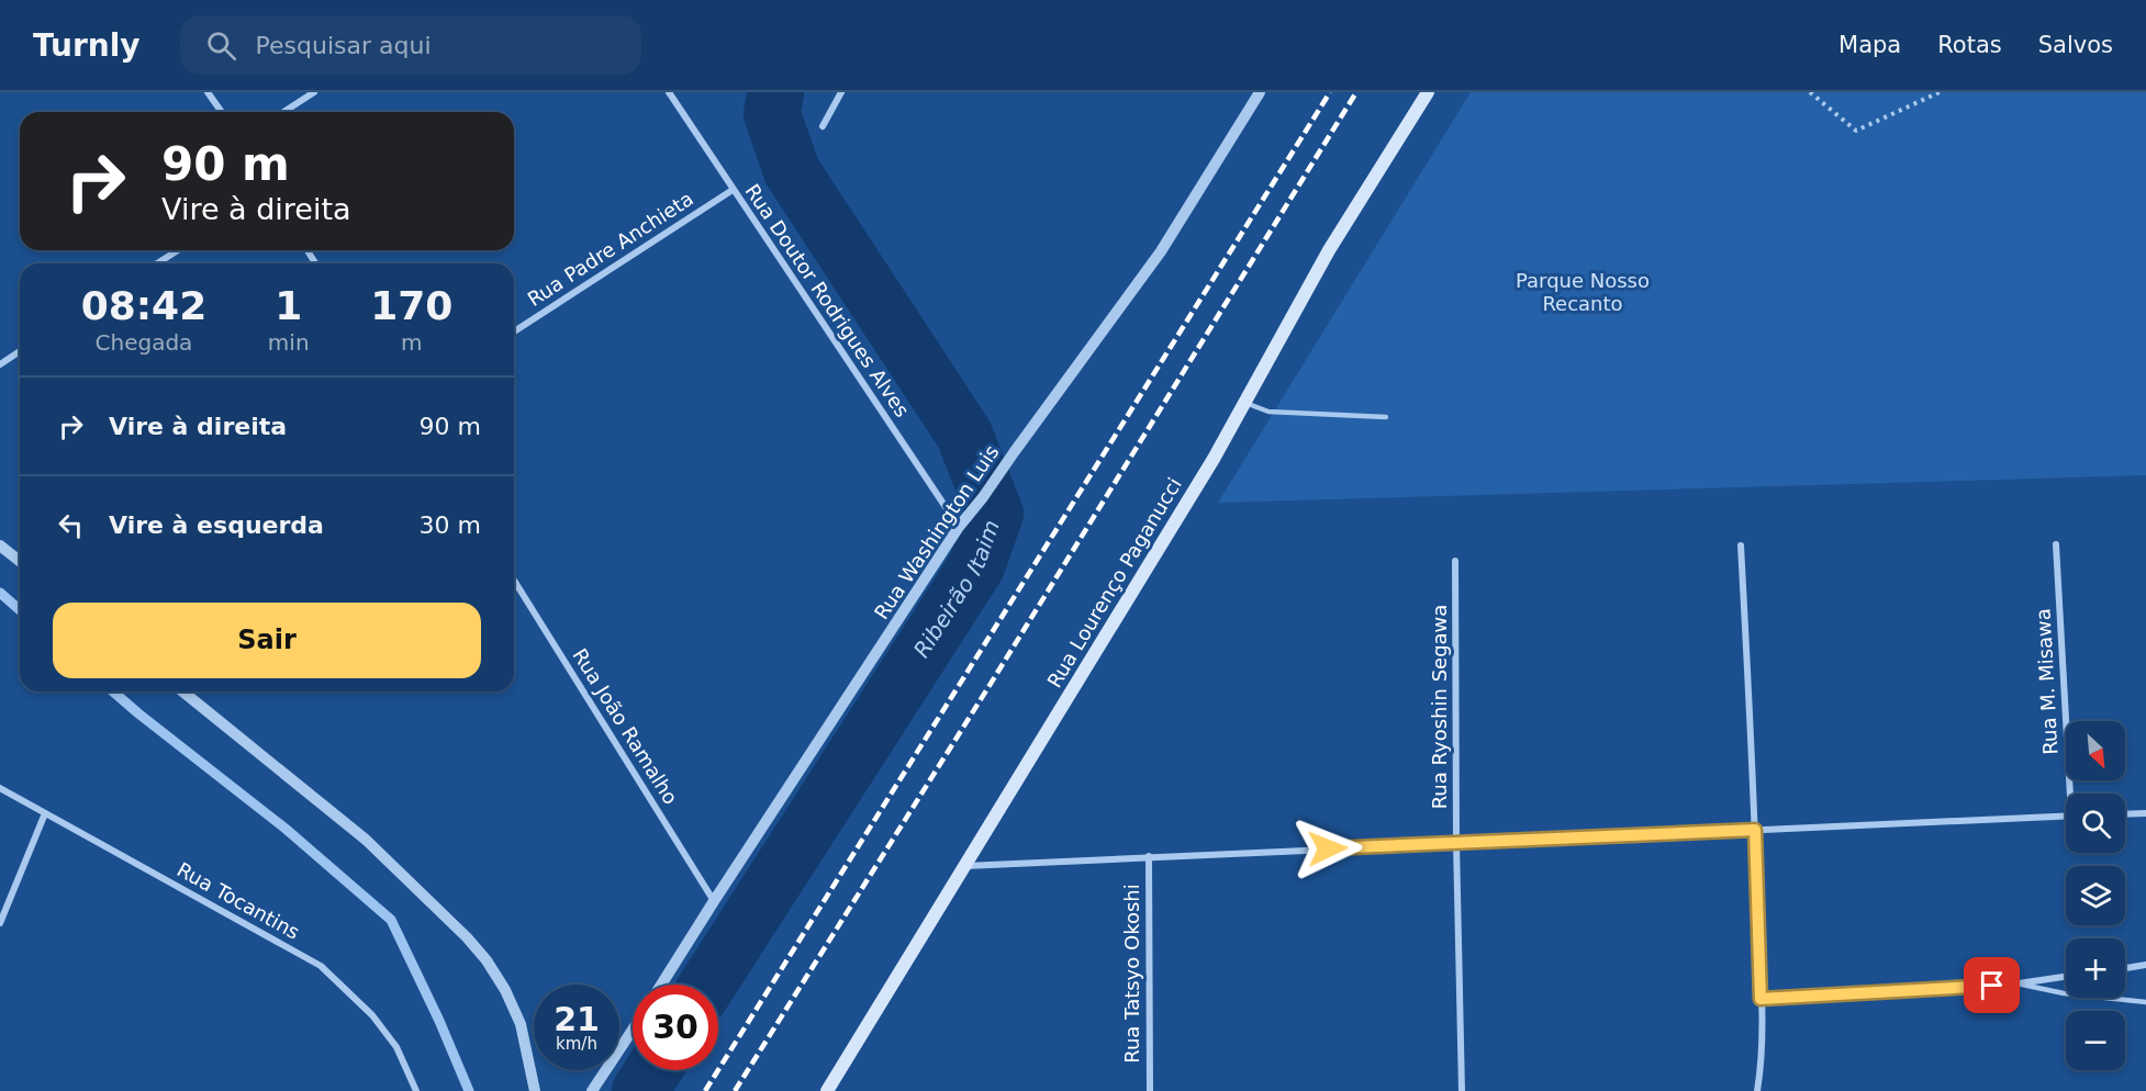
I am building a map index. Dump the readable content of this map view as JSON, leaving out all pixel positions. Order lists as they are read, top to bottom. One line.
{"streets":{"main road":["Rua Lourenço Paganucci"],"street":["Rua Padre Anchieta","Rua Doutor Rodrigues Alves","Rua Washington Luis","Rua M. Misawa","Rua Ryoshin Segawa","Rua João Ramalho","Rua Tocantins","Rua Tatsyo Okoshi"]},"crossings":[["Rua Padre Anchieta","Rua Doutor Rodrigues Alves"],["Rua Doutor Rodrigues Alves","Rua Washington Luis"],["Rua Washington Luis","Rua João Ramalho"]],"water":["Ribeirão Itaim"],"parks":["Parque Nosso Recanto"],"north":"bottom right","page":{"header":"Turnly","search":"Pesquisar aqui","nav":["Mapa","Rotas","Salvos"],"turn":["90 m","Vire à direita"],"eta":["08:42","Chegada","1","min","170","m"],"list":[{"name":"Vire à direita","value":"90 m"},{"name":"Vire à esquerda","value":"30 m"}],"buttons":"Sair","map_buttons":["+","−"],"speed":"21 km/h","limit":"30"}}
